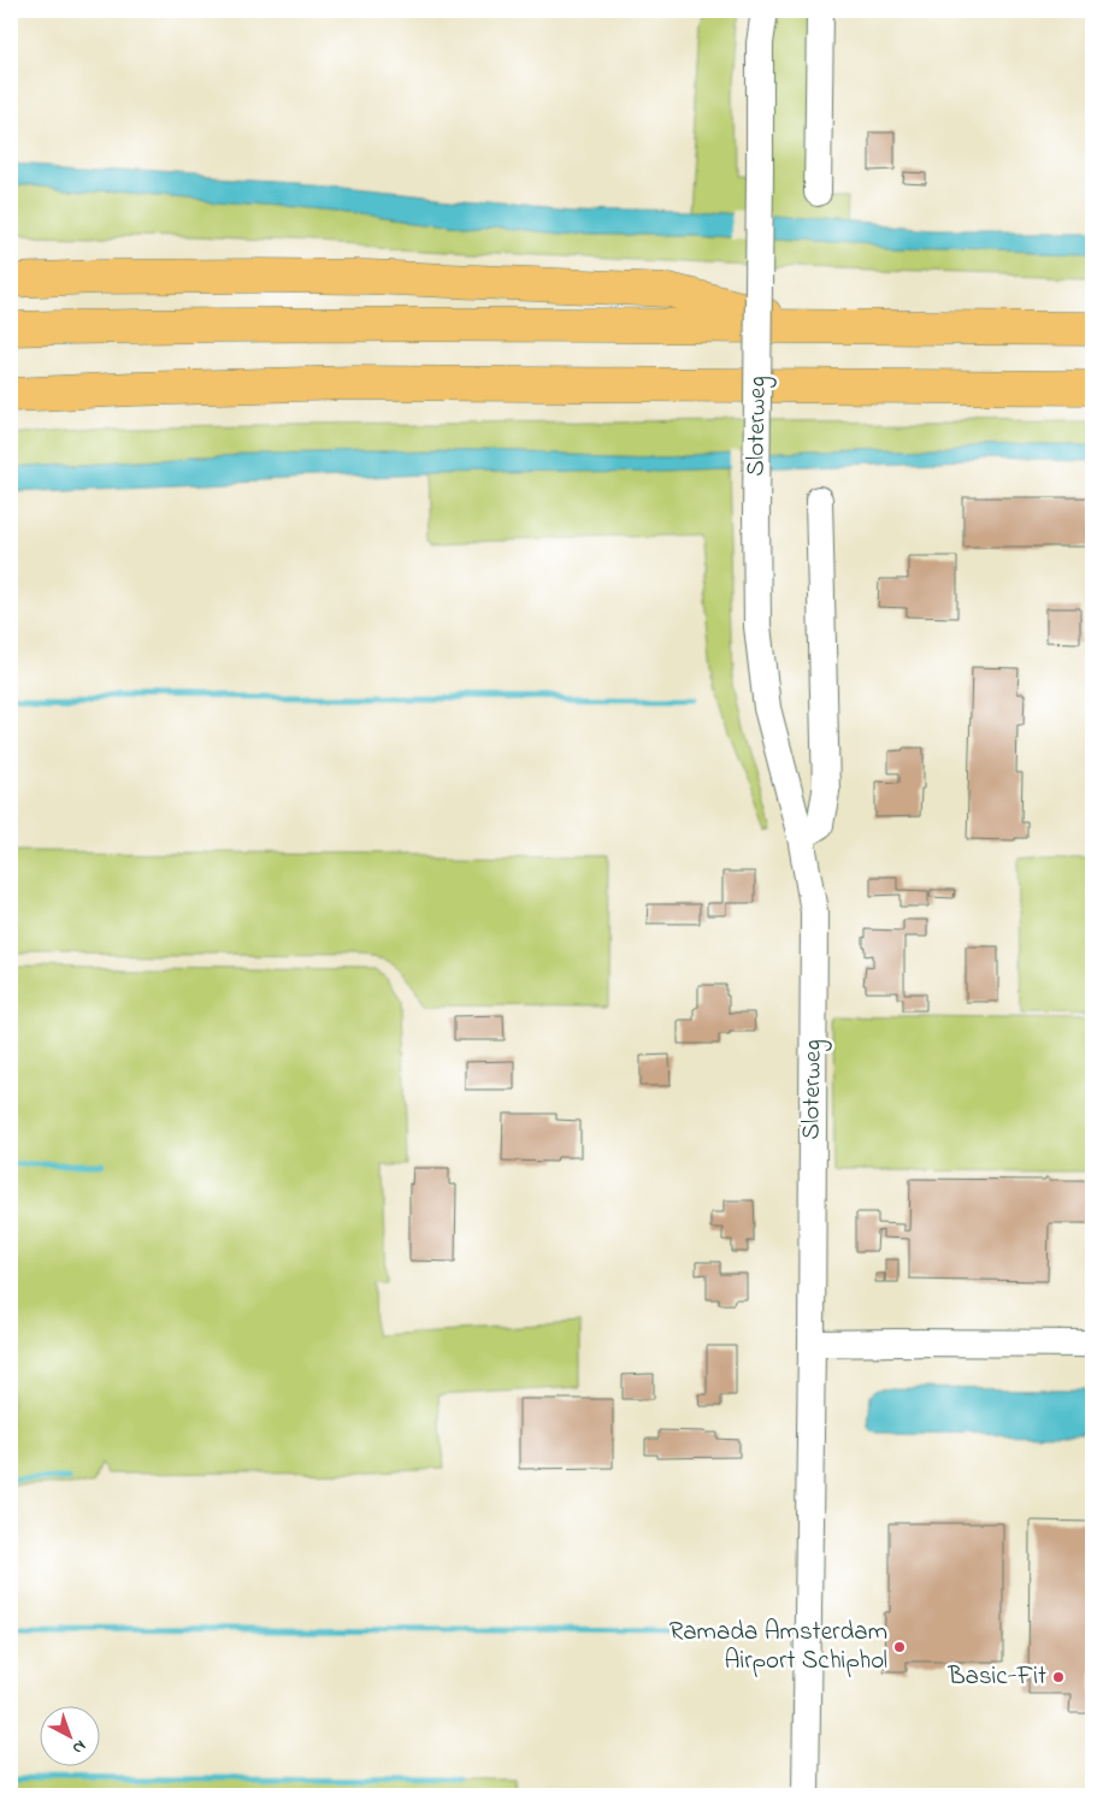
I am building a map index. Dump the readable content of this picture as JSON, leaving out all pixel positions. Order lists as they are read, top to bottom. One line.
{"streets":{"street":["Sloterweg"]},"places":["Ramada Amsterdam Airport Schiphol","Basic-Fit"],"north":"bottom right"}
